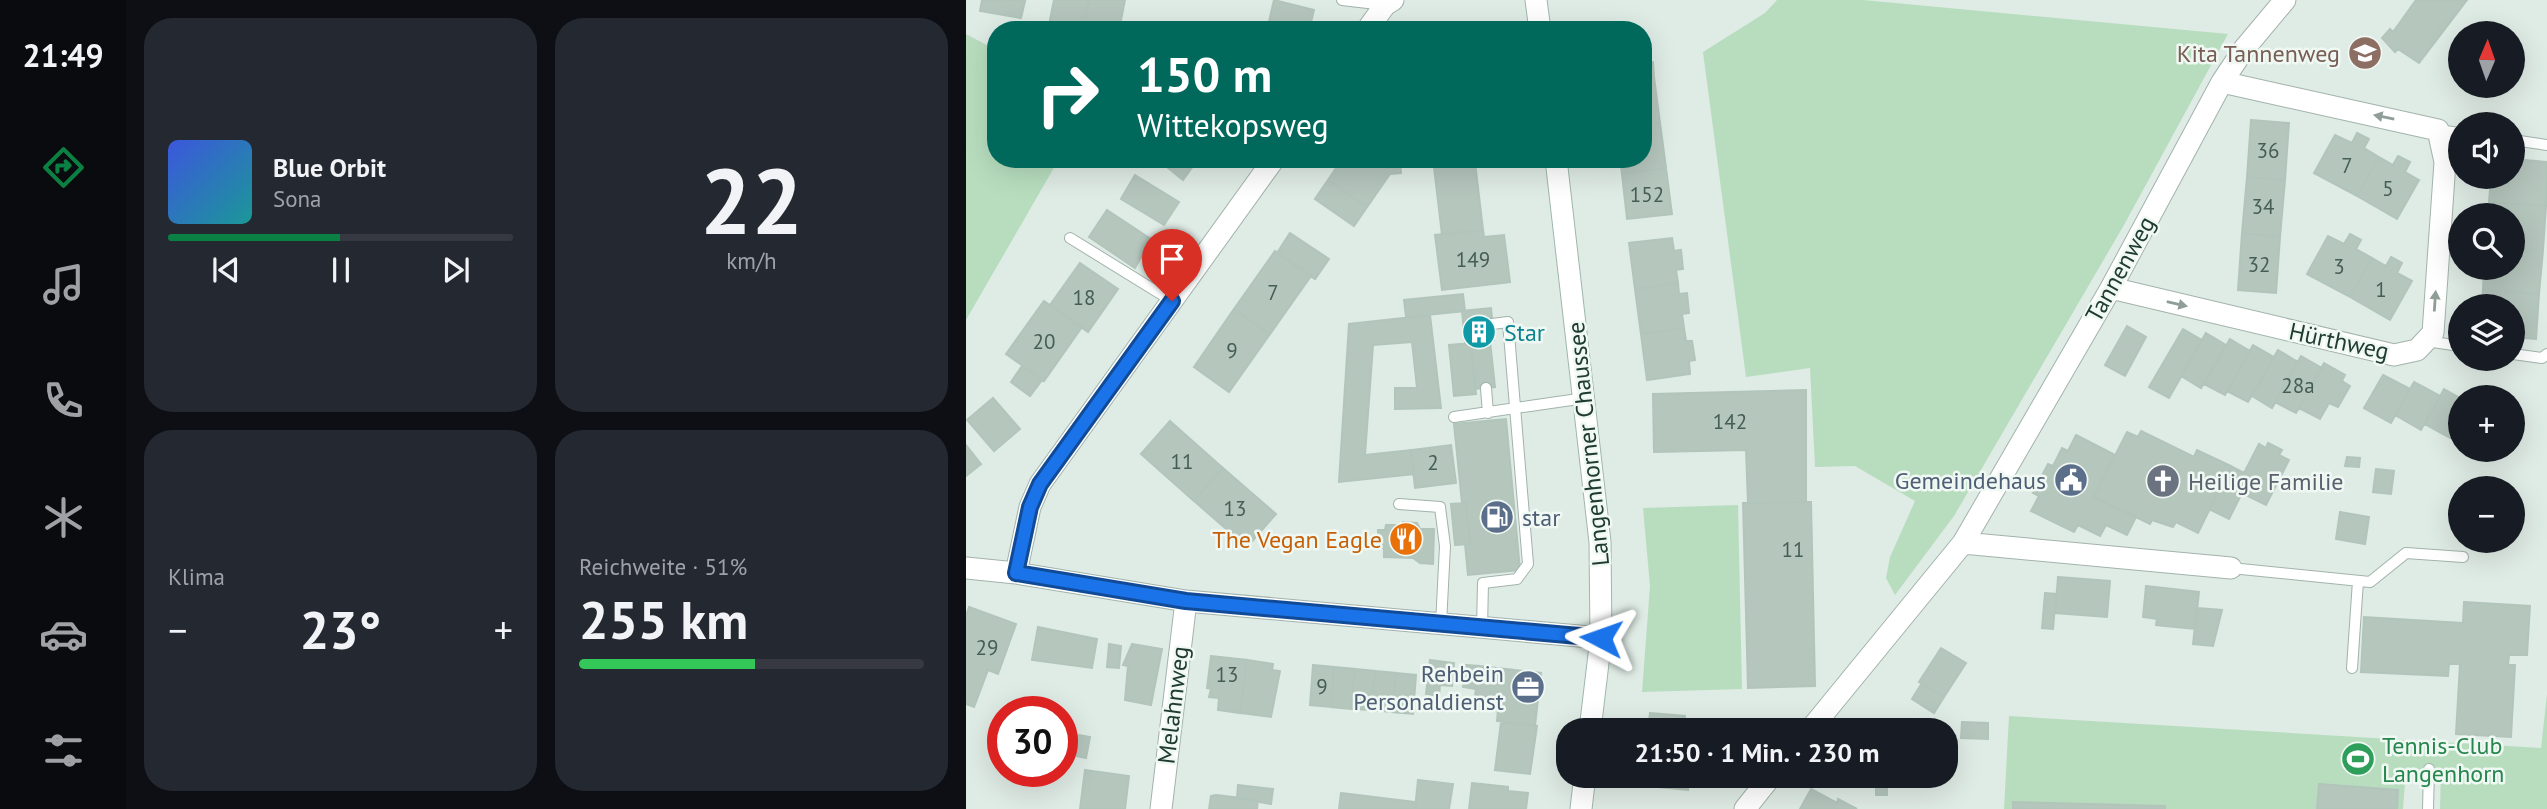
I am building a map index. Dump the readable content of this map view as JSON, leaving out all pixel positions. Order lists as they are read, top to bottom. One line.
{"streets":{"street":["Tannenweg","Hürthweg","Langenhorner Chaussee","Melahnweg"]},"crossings":[["Tannenweg","Hürthweg"]],"places":{"school or university":["Kita Tannenweg"],"building":["Star"],"public building":["Gemeindehaus"],"church":["Heilige Familie"],"fuel station":["star"],"restaurant":["The Vegan Eagle"],"office":["Rehbein Personaldienst"],"sports":["Tennis-Club Langenhorn"]},"house_numbers":["36","7","5","152","34","149","32","3","1","7","18","20","9","28a","142","11","2","13","11","29","13","9"],"north":"top","page":{"tabs":"21:49","tile":[["22","km/h"],"Klima",["Reichweite · 51%","255 km"]],"map_buttons":["+","−"],"turn":["150 m","Wittekopsweg"],"song":["Blue Orbit","Sona"],"heat":["−","23°","+"],"limit":"30","trip":"21:50 · 1 Min. · 230 m"}}
